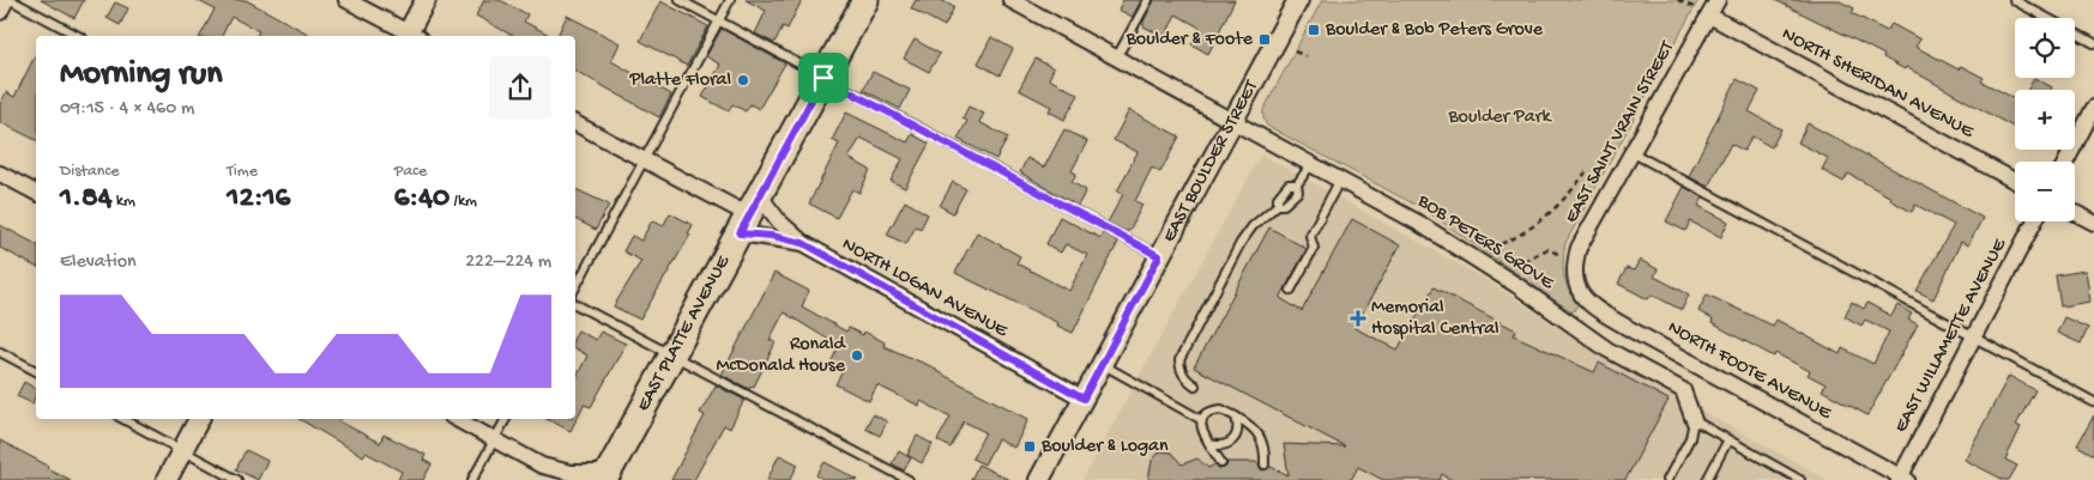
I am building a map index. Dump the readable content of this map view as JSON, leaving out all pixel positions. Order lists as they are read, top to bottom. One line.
{"streets":{"main road":["EAST PLATTE AVENUE"],"street":["NORTH SHERIDAN AVENUE","EAST SAINT VRAIN STREET","EAST BOULDER STREET","BOB PETERS GROVE","NORTH LOGAN AVENUE","EAST WILLAMETTE AVENUE","NORTH FOOTE AVENUE"]},"crossings":[["NORTH SHERIDAN AVENUE","EAST SAINT VRAIN STREET"],["EAST SAINT VRAIN STREET","NORTH FOOTE AVENUE"],["EAST BOULDER STREET","BOB PETERS GROVE"],["EAST BOULDER STREET","NORTH LOGAN AVENUE"],["NORTH LOGAN AVENUE","EAST PLATTE AVENUE"],["EAST WILLAMETTE AVENUE","NORTH FOOTE AVENUE"]],"parks":["Boulder Park"],"places":{"transit":["Boulder & Bob Peters Grove","Boulder & Foote","Boulder & Logan"],"other":["Platte Floral","Ronald McDonald House"],"health":["Memorial Hospital Central"]},"page":{"map_buttons":["+","−"],"heading":["Morning run","09:15 · 4 × 460 m"],"stats":[["Distance","1.84 km"],["Time","12:16"],["Pace","6:40 /km"]],"chart":["Elevation","222–224 m"]}}
